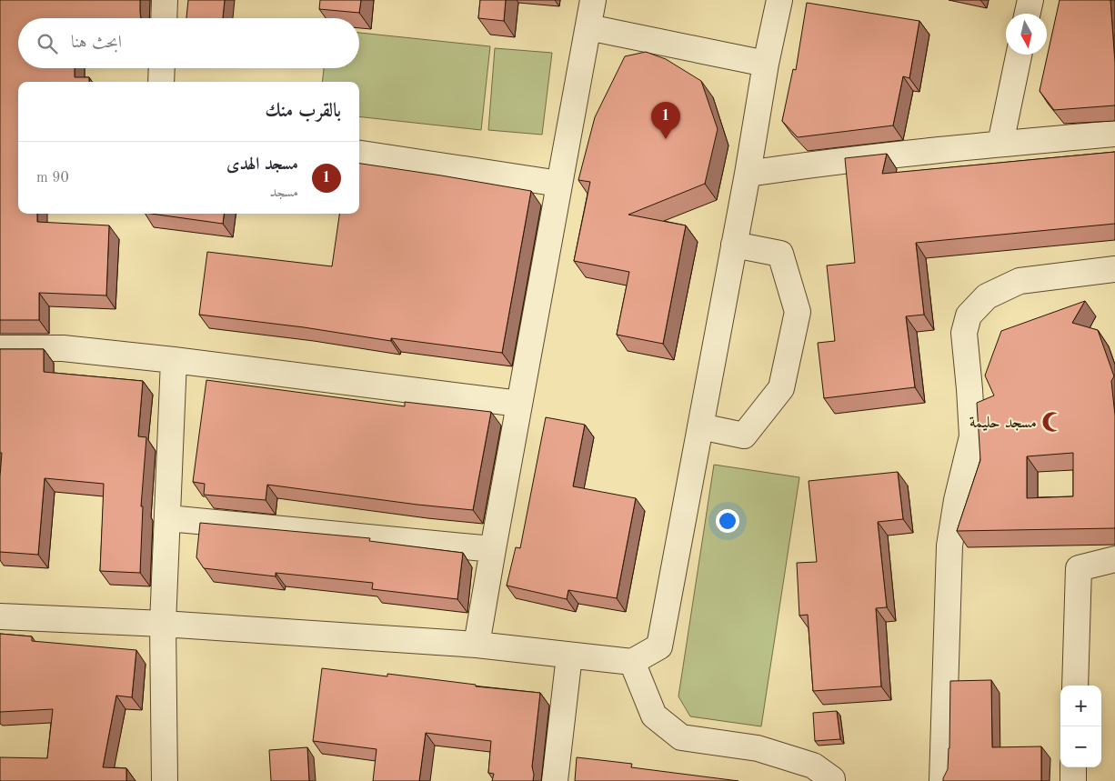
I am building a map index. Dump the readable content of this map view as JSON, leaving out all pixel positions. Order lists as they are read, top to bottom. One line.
{"places":{"mosque":["مسجد حليمة"]},"north":"bottom","page":{"search":"ابحث هنا","heading":"بالقرب منك","pins":"1","list":[{"mark":"1","name":"مسجد الهدى","note":"مسجد","value":"90 m"}],"map_buttons":["+","−"]}}
